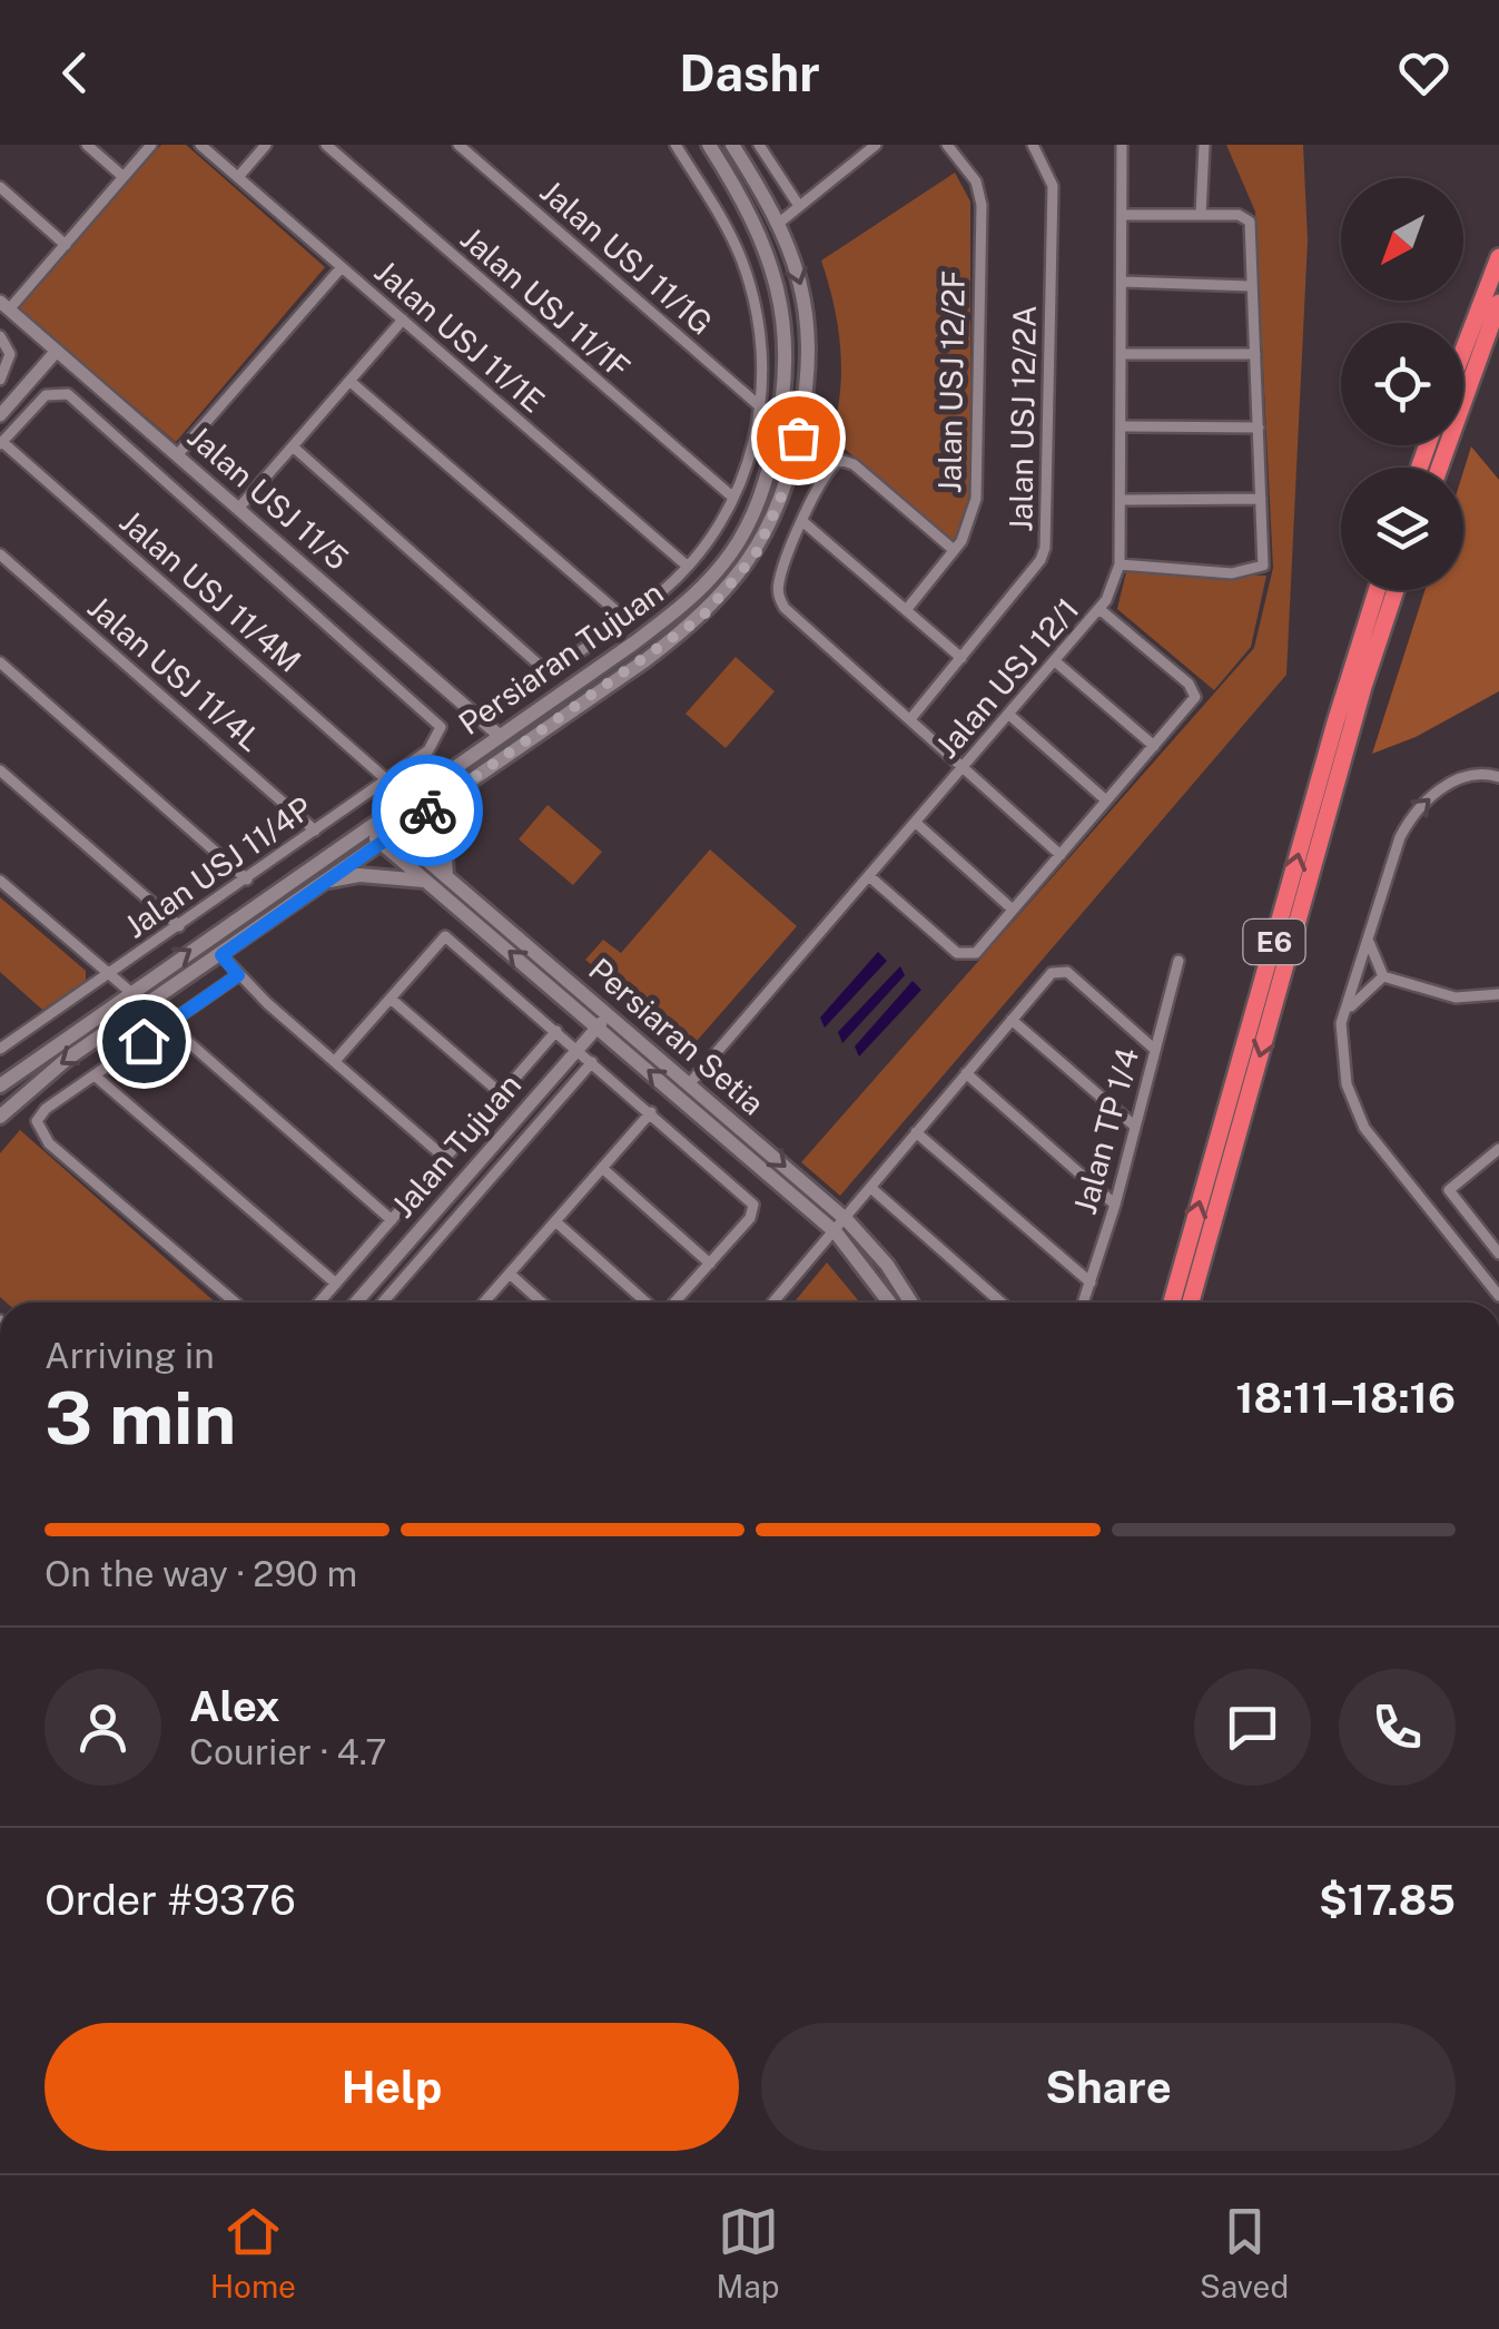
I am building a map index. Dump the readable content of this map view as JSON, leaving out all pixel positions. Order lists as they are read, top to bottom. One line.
{"streets":{"highway":["E6"],"main road":["Persiaran Tujuan","Persiaran Setia"],"street":["Jalan USJ 11/1G","Jalan USJ 11/1F","Jalan USJ 11/1E","Jalan USJ 12/2F","Jalan USJ 12/2A","Jalan USJ 11/5","Jalan USJ 11/4M","Jalan USJ 11/4L","Jalan USJ 12/1","Jalan USJ 11/4P","Jalan TP 1/4","Jalan Tujuan"]},"crossings":[["Jalan USJ 11/5","Persiaran Tujuan"],["Jalan USJ 11/4M","Jalan USJ 11/4P"],["Persiaran Tujuan","Persiaran Setia"],["Jalan USJ 11/4L","Jalan USJ 11/4P"],["Jalan USJ 12/1","Persiaran Setia"],["Persiaran Setia","Jalan Tujuan"]],"north":"bottom left","page":{"header":"Dashr","heading":["3 min","Arriving in","18:11–18:16"],"panel":["Alex","Courier · 4.7","Order #9376","$17.85"],"bar":"On the way · 290 m","buttons":["Help","Share"],"tabs":["Home","Map","Saved"]}}
